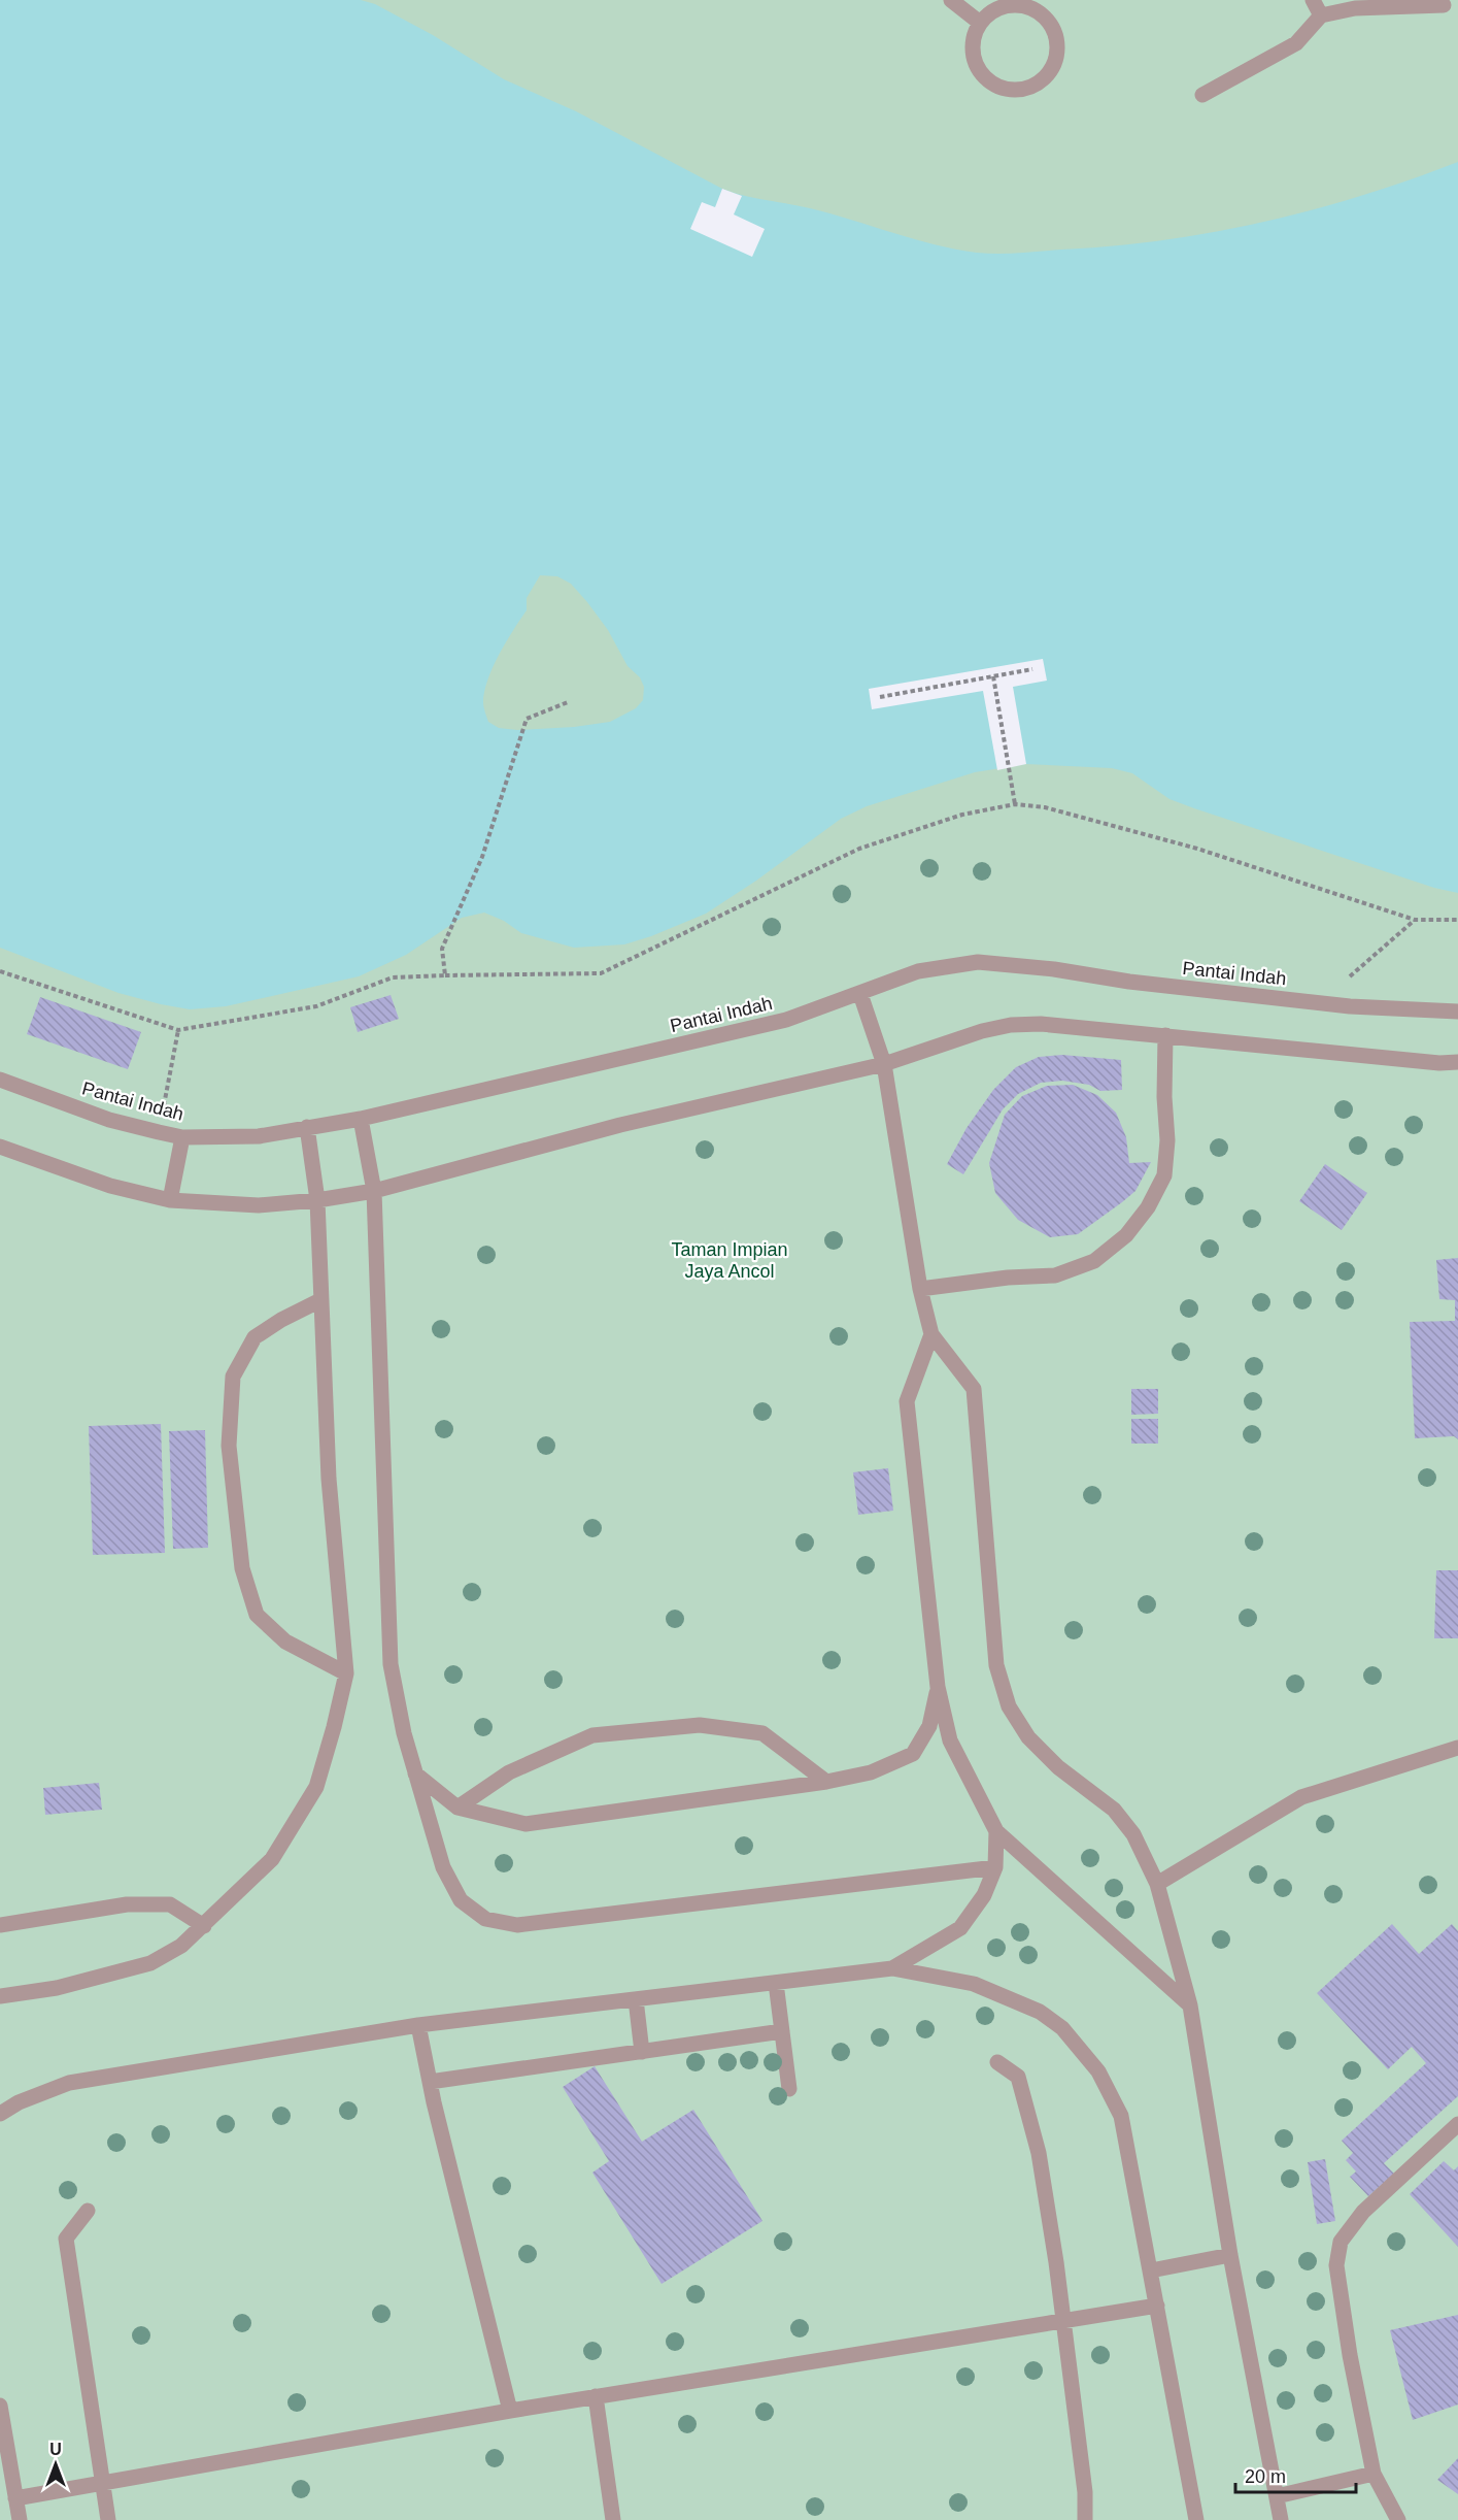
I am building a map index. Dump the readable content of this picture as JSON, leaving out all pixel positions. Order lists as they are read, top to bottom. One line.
{"streets":{"street":["Pantai Indah"]},"parks":["Taman Impian Jaya Ancol"],"scale_bar":"20 m","north":"top"}
